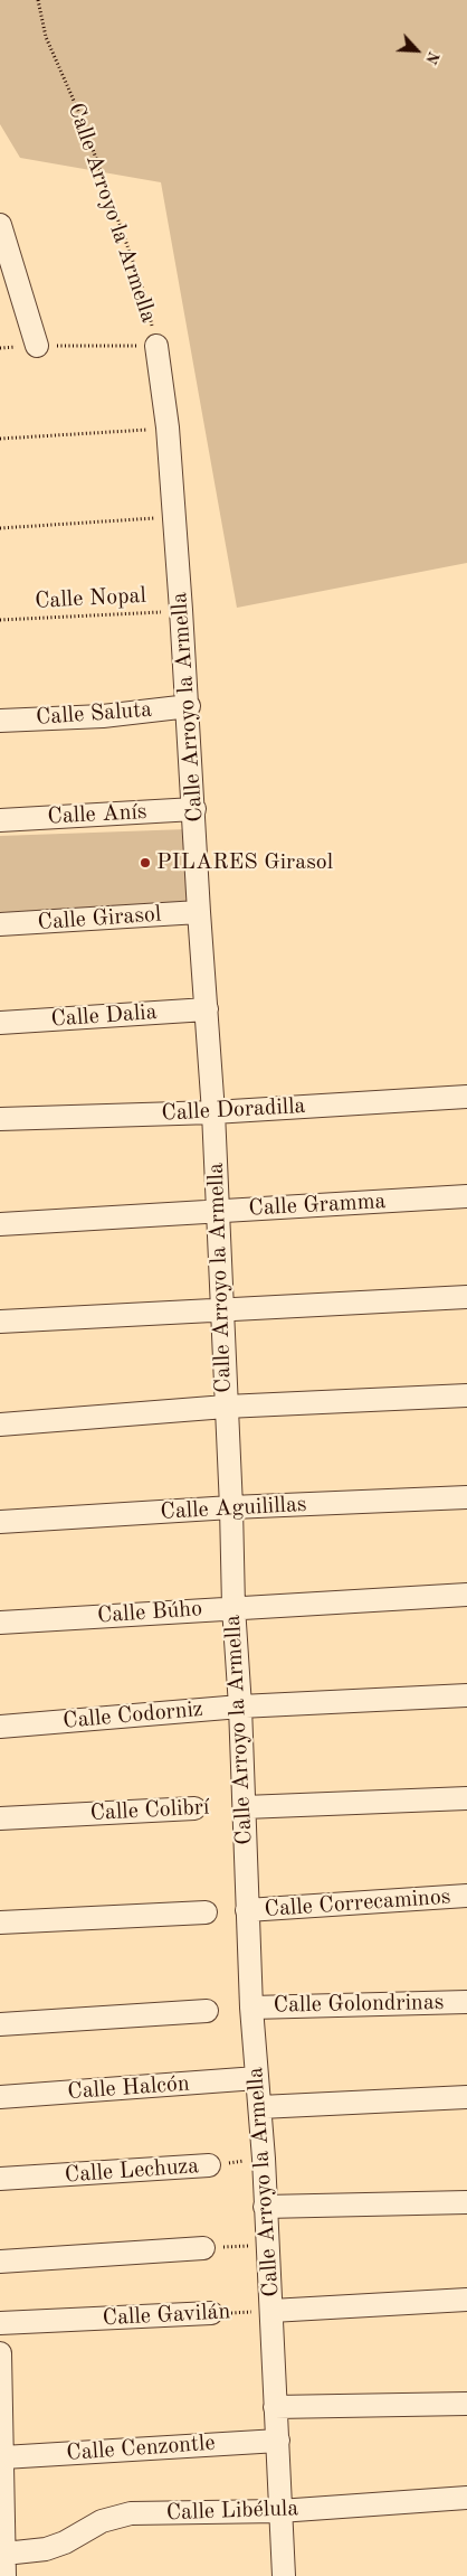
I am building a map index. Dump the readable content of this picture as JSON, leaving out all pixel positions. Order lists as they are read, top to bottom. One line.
{"streets":{"street":["Calle Arroyo la Armella","Calle Saluta","Calle Anís","Calle Girasol","Calle Dalia","Calle Doradilla","Calle Gramma","Calle Aguilillas","Calle Búho","Calle Codorniz","Calle Colibrí","Calle Correcaminos","Calle Golondrinas","Calle Halcón","Calle Lechuza","Calle Gavilán","Calle Cenzontle","Calle Libélula"],"path":["Calle Nopal"]},"crossings":[["Calle Arroyo la Armella","Calle Nopal"],["Calle Arroyo la Armella","Calle Saluta"],["Calle Arroyo la Armella","Calle Anís"],["Calle Arroyo la Armella","Calle Girasol"],["Calle Arroyo la Armella","Calle Dalia"],["Calle Arroyo la Armella","Calle Doradilla"],["Calle Arroyo la Armella","Calle Gramma"],["Calle Arroyo la Armella","Calle Aguilillas"],["Calle Arroyo la Armella","Calle Búho"],["Calle Arroyo la Armella","Calle Codorniz"],["Calle Arroyo la Armella","Calle Correcaminos"],["Calle Arroyo la Armella","Calle Golondrinas"],["Calle Arroyo la Armella","Calle Halcón"],["Calle Arroyo la Armella","Calle Lechuza"],["Calle Arroyo la Armella","Calle Gavilán"],["Calle Arroyo la Armella","Calle Cenzontle"],["Calle Arroyo la Armella","Calle Libélula"]],"places":["PILARES Girasol"],"north":"bottom right"}
